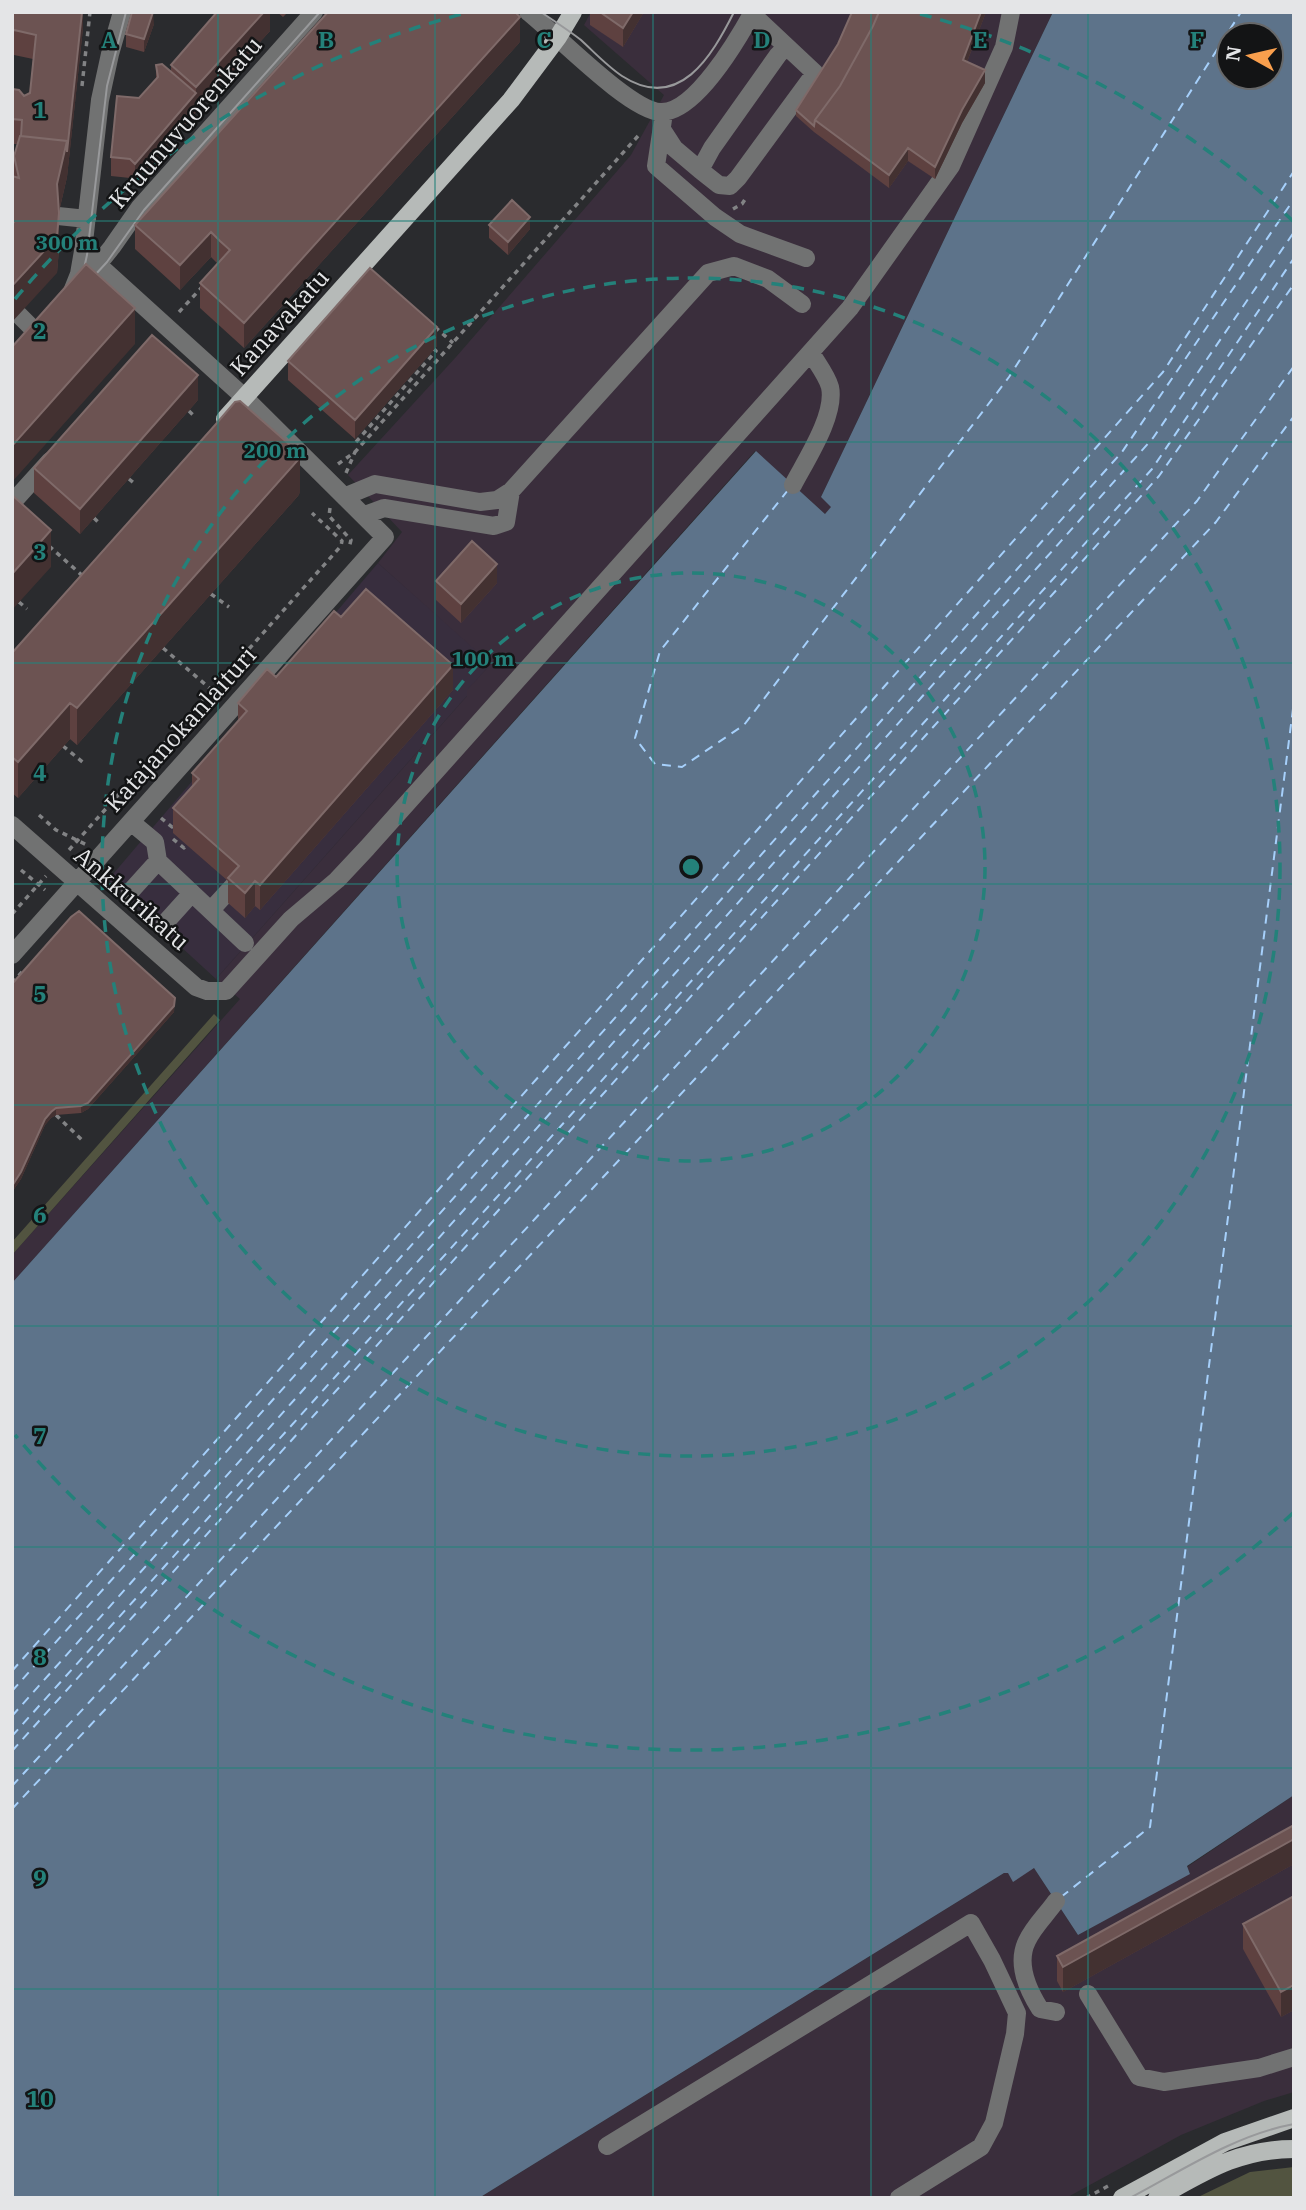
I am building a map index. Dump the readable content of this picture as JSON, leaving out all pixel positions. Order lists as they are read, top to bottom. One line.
{"streets":{"main road":["Kanavakatu"],"street":["Kruunuvuorenkatu","Katajanokanlaituri","Ankkurikatu"]},"crossings":[["Katajanokanlaituri","Ankkurikatu"]],"north":"left","grid":{"columns":["A","B","C","D","E","F"],"rows":["1","2","3","4","5","6","7","8","9","10"]},"rings":["300 m","200 m","100 m"]}
